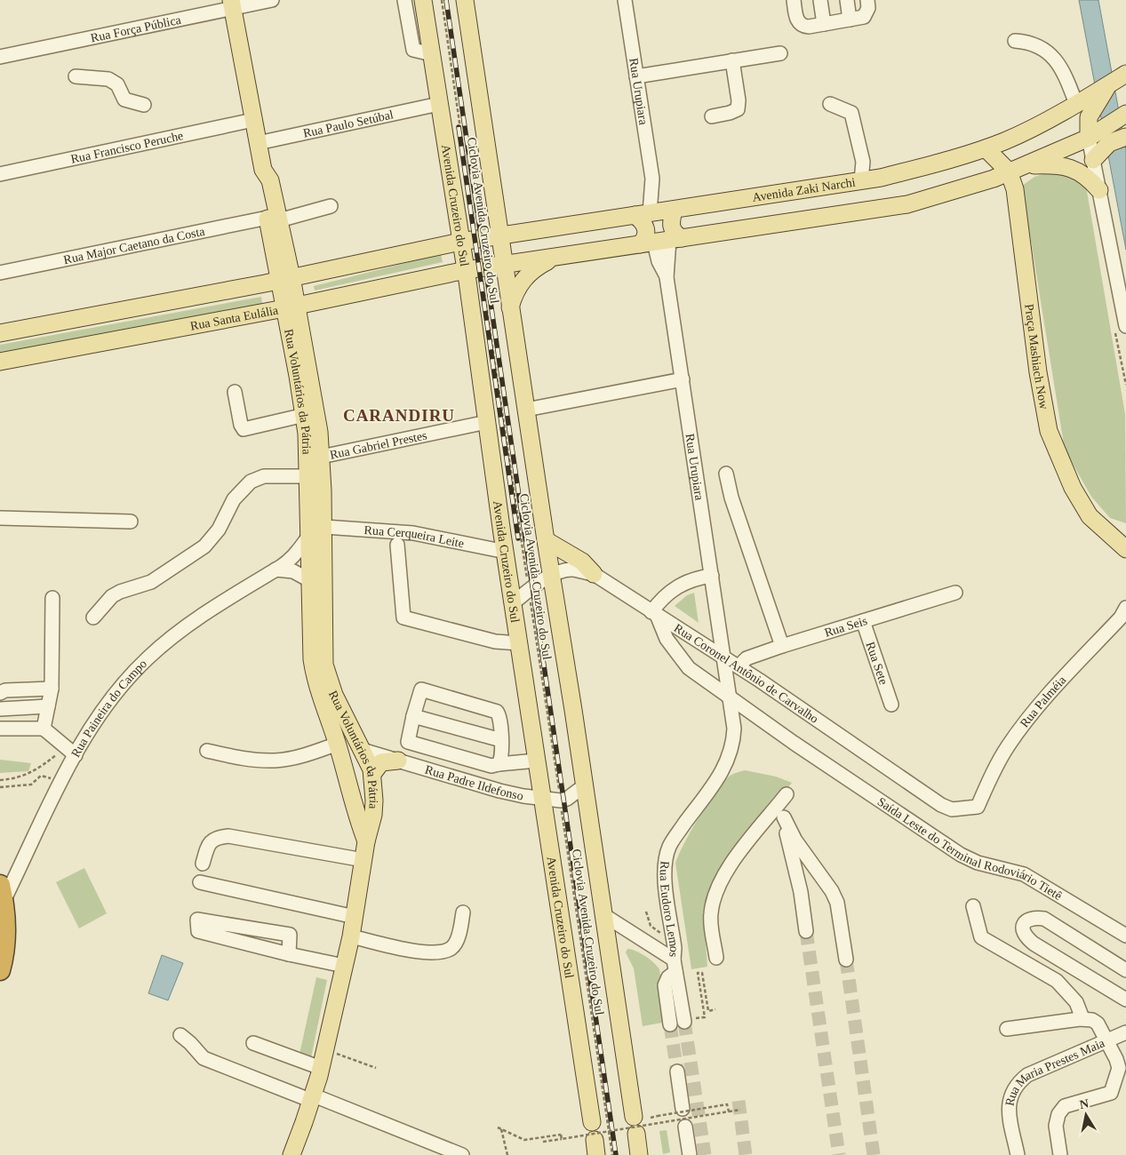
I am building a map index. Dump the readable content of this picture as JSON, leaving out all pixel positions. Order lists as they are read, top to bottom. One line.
{"streets":{"main road":["Avenida Zaki Narchi","Avenida Cruzeiro do Sul","Rua Santa Eulália","Praça Mashiach Now","Rua Voluntários da Pátria"],"street":["Rua Força Pública","Rua Urupiara","Rua Paulo Setúbal","Rua Francisco Peruche","Rua Major Caetano da Costa","Rua Gabriel Prestes","Rua Cerqueira Leite","Rua Seis","Rua Sete","Rua Coronel Antônio de Carvalho","Rua Palméia","Rua Paineira do Campo","Rua Padre Ildefonso","Saída Leste do Terminal Rodoviário Tietê","Rua Eudoro Lemos","Rua Maria Prestes Maia"],"path":["Ciclovia Avenida Cruzeiro do Sul"]},"crossings":[["Rua Força Pública","Rua Voluntários da Pátria"],["Rua Urupiara","Avenida Zaki Narchi"],["Rua Urupiara","Rua Coronel Antônio de Carvalho"],["Rua Urupiara","Rua Eudoro Lemos"],["Rua Paulo Setúbal","Avenida Cruzeiro do Sul"],["Rua Paulo Setúbal","Rua Voluntários da Pátria"],["Rua Francisco Peruche","Rua Voluntários da Pátria"],["Avenida Zaki Narchi","Avenida Cruzeiro do Sul"],["Avenida Zaki Narchi","Ciclovia Avenida Cruzeiro do Sul"],["Avenida Zaki Narchi","Praça Mashiach Now"],["Avenida Cruzeiro do Sul","Ciclovia Avenida Cruzeiro do Sul"],["Avenida Cruzeiro do Sul","Rua Santa Eulália"],["Avenida Cruzeiro do Sul","Rua Gabriel Prestes"],["Avenida Cruzeiro do Sul","Rua Cerqueira Leite"],["Avenida Cruzeiro do Sul","Rua Coronel Antônio de Carvalho"],["Avenida Cruzeiro do Sul","Rua Padre Ildefonso"],["Ciclovia Avenida Cruzeiro do Sul","Rua Santa Eulália"],["Ciclovia Avenida Cruzeiro do Sul","Rua Coronel Antônio de Carvalho"],["Ciclovia Avenida Cruzeiro do Sul","Rua Padre Ildefonso"],["Rua Major Caetano da Costa","Rua Voluntários da Pátria"],["Rua Santa Eulália","Rua Voluntários da Pátria"],["Rua Voluntários da Pátria","Rua Gabriel Prestes"],["Rua Voluntários da Pátria","Rua Cerqueira Leite"],["Rua Voluntários da Pátria","Rua Paineira do Campo"],["Rua Voluntários da Pátria","Rua Padre Ildefonso"],["Rua Cerqueira Leite","Rua Paineira do Campo"],["Rua Seis","Rua Sete"],["Rua Seis","Rua Coronel Antônio de Carvalho"],["Rua Coronel Antônio de Carvalho","Rua Palméia"],["Rua Coronel Antônio de Carvalho","Saída Leste do Terminal Rodoviário Tietê"],["Rua Coronel Antônio de Carvalho","Rua Eudoro Lemos"],["Saída Leste do Terminal Rodoviário Tietê","Rua Eudoro Lemos"]],"districts":["CARANDIRU"],"north":"top"}
